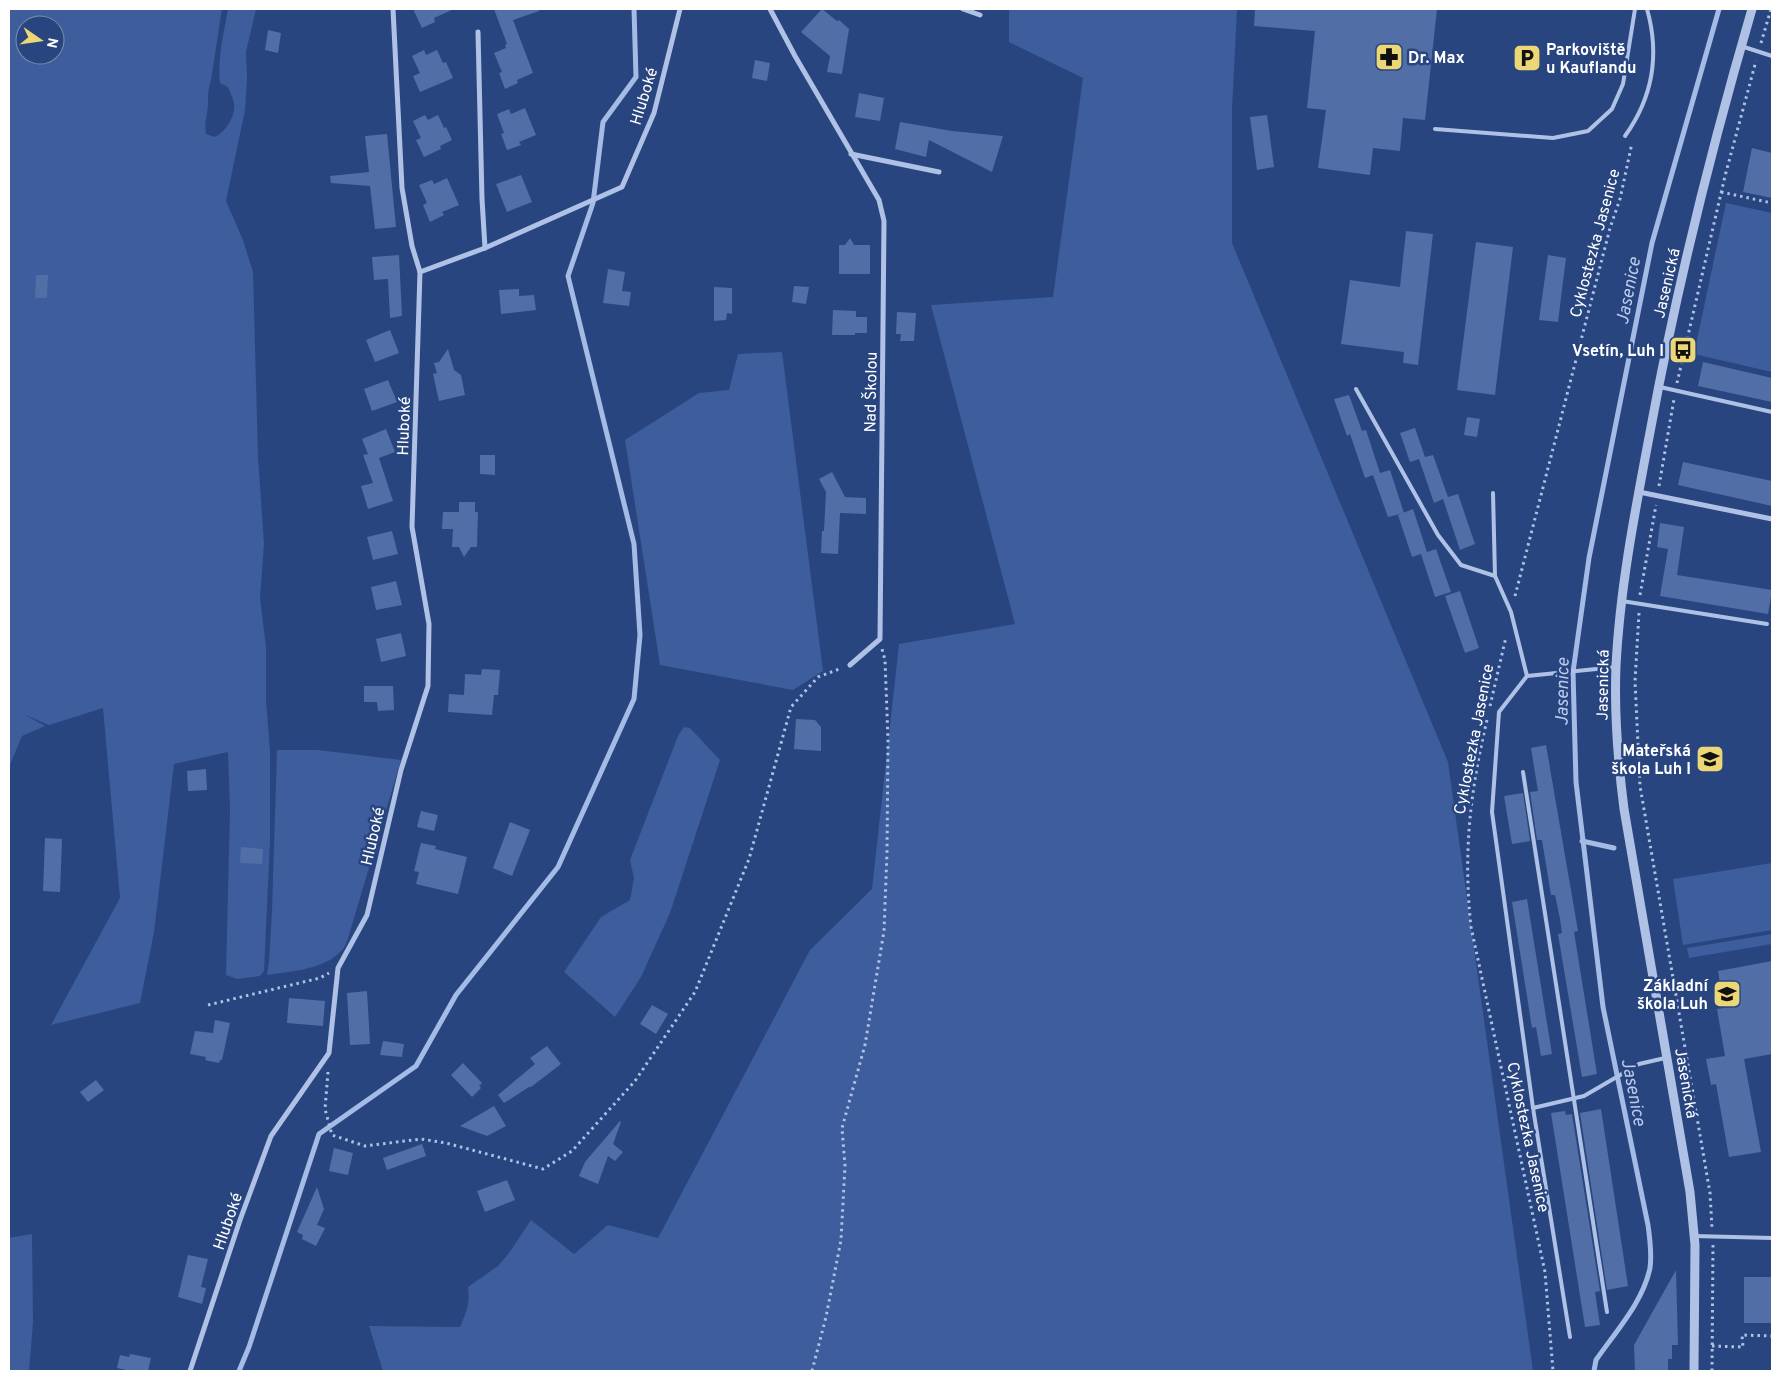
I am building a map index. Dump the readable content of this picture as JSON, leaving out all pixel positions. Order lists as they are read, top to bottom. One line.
{"streets":{"street":["Hluboké","Jasenická","Nad Školou"],"path":["Cyklostezka Jasenice"]},"water":["Jasenice"],"places":{"pharmacy":["Dr. Max"],"parking":["Parkoviště u Kauflandu"],"bus stop":["Vsetín, Luh I"],"school or university":["Mateřská škola Luh I","Základní škola Luh"]},"north":"right"}
